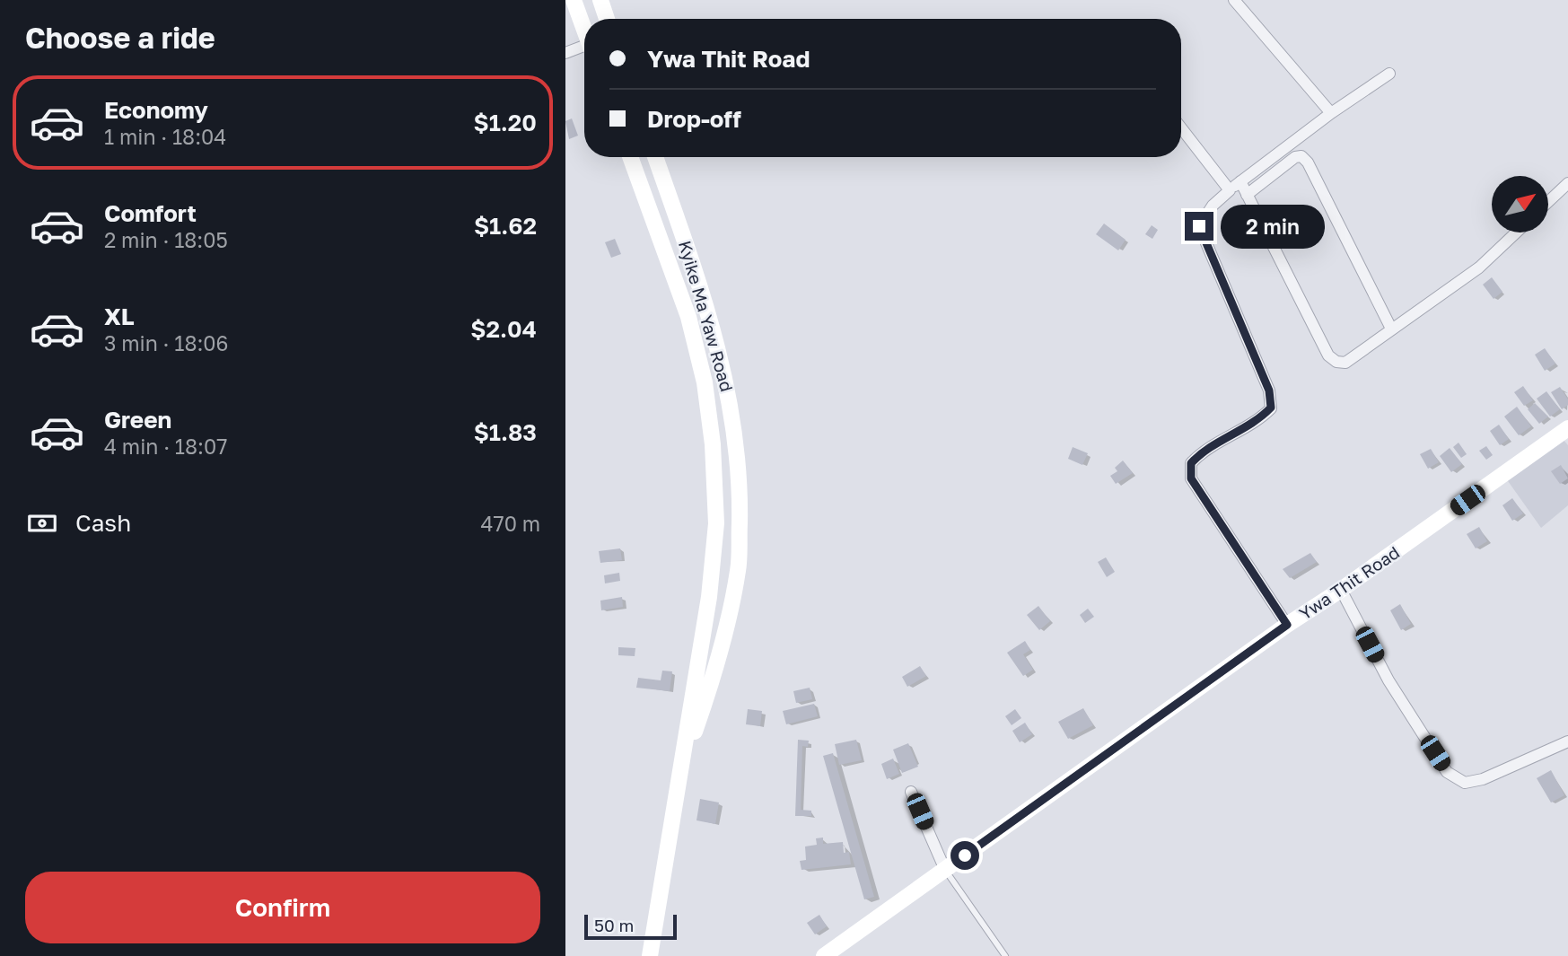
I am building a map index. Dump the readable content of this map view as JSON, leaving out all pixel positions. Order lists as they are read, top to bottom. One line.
{"streets":{"main road":["Kyike Ma Yaw Road","Ywa Thit Road"]},"scale_bar":"50 m","north":"top right","page":{"heading":"Choose a ride","banner":["Ywa Thit Road","Drop-off"],"list":[{"name":"Economy","note":"1 min · 18:04","value":"$1.20"},{"name":"Comfort","note":"2 min · 18:05","value":"$1.62"},{"name":"XL","note":"3 min · 18:06","value":"$2.04"},{"name":"Green","note":"4 min · 18:07","value":"$1.83"}],"bubble":"2 min","pay":["Cash","470 m"],"buttons":"Confirm","scale":"50 m"}}
